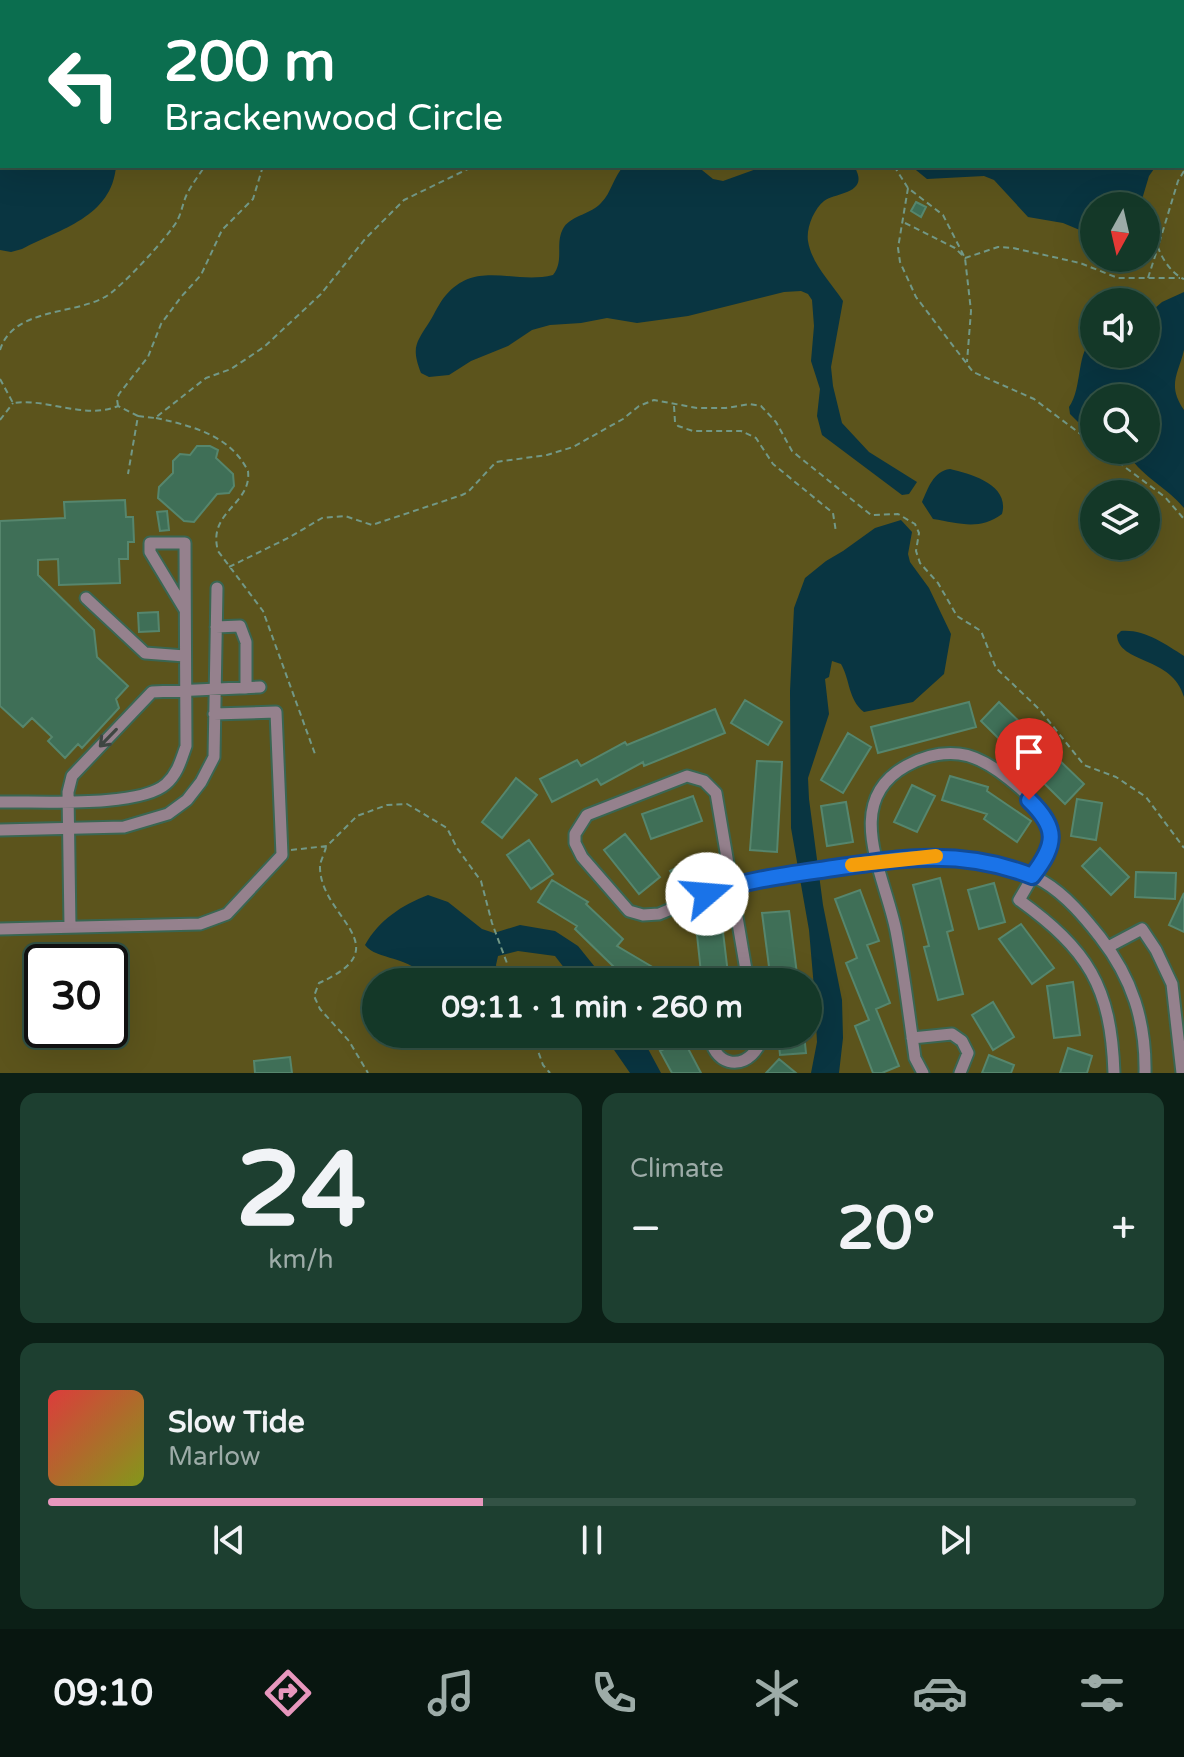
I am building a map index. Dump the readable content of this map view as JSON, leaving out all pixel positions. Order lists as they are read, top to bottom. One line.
{"north":"bottom","page":{"turn":["200 m","Brackenwood Circle"],"limit":"30","trip":"09:11 · 1 min · 260 m","tile":[["24","km/h"],"Climate"],"heat":["−","20°","+"],"song":["Slow Tide","Marlow"],"tabs":"09:10"}}
